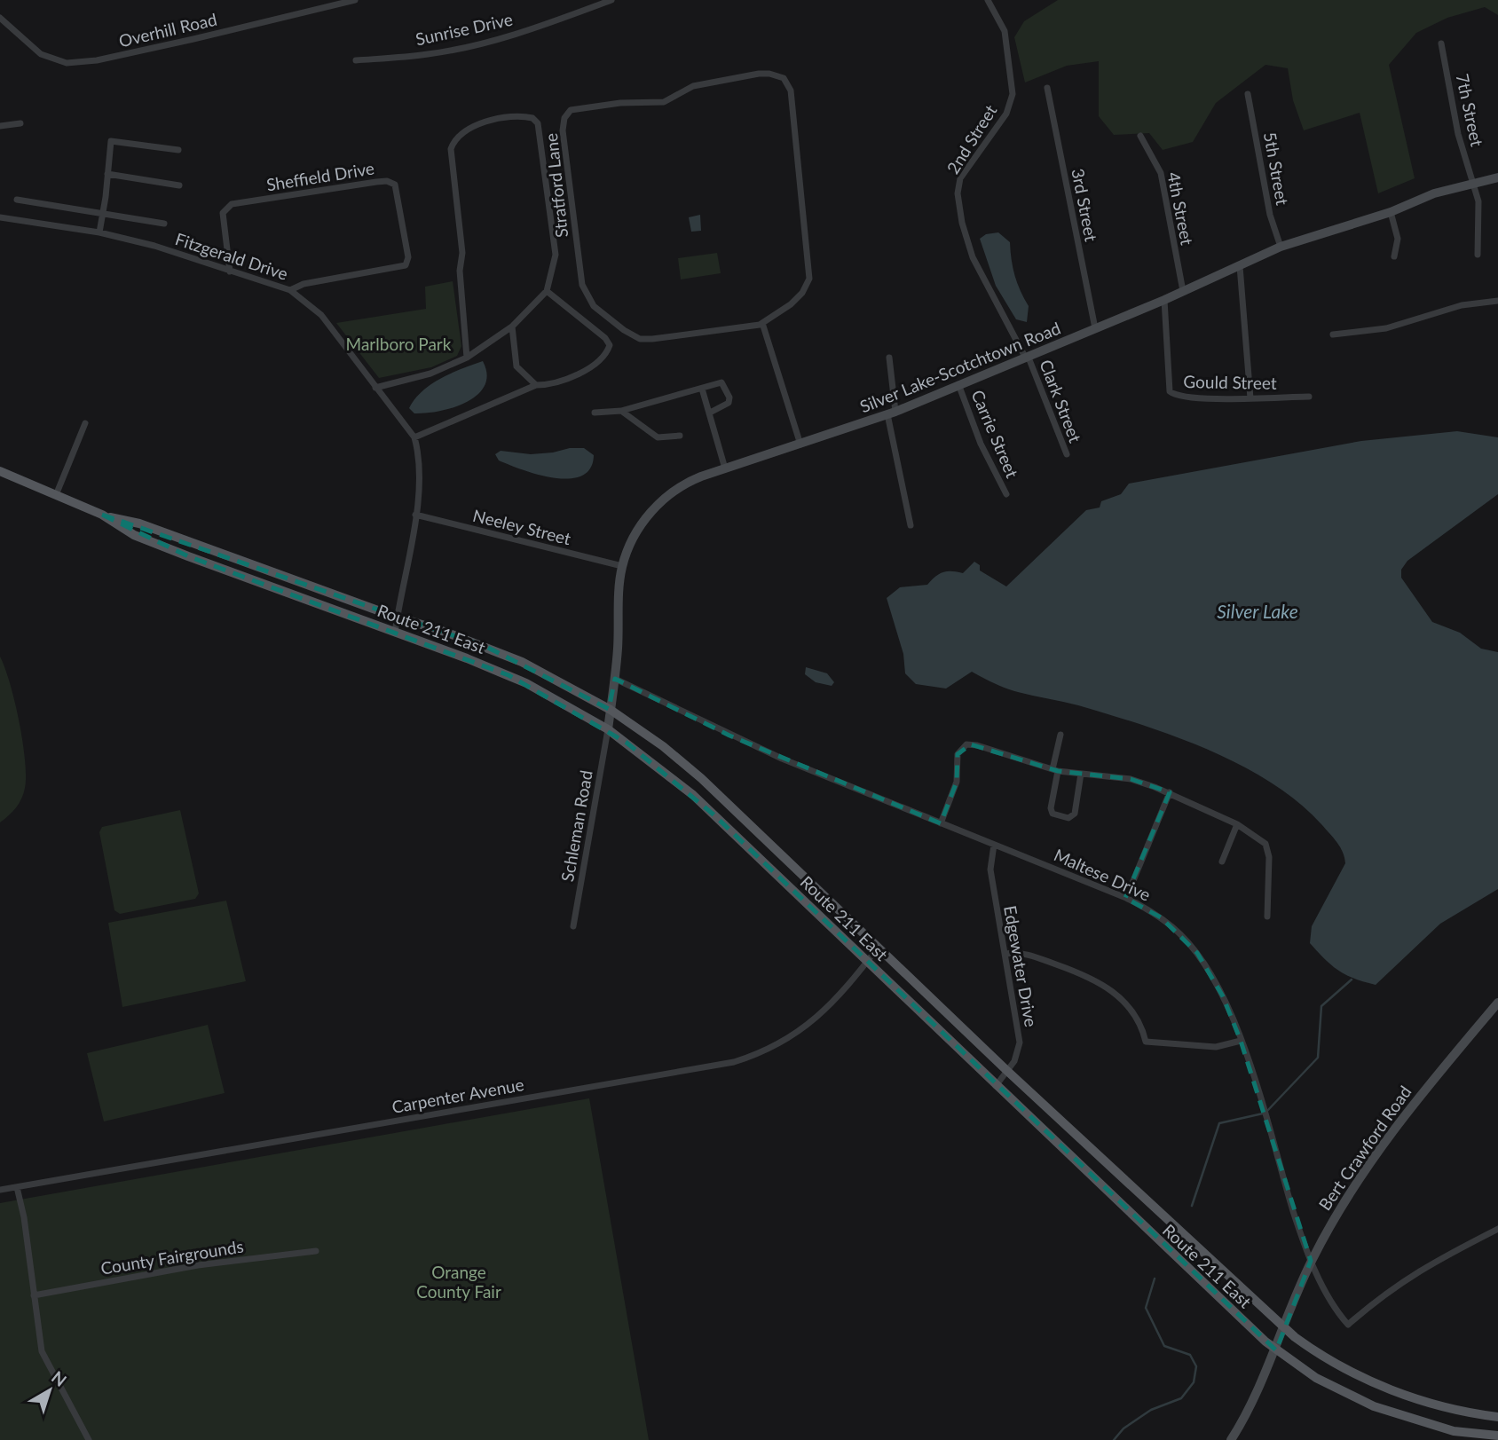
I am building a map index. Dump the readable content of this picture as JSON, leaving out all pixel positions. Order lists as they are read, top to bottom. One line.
{"streets":{"main road":["Route 211 East"],"street":["Sunrise Drive","Overhill Road","7th Street","2nd Street","5th Street","Sheffield Drive","Stratford Lane","3rd Street","4th Street","Fitzgerald Drive","Silver Lake-Scotchtown Road","Gould Street","Clark Street","Carrie Street","Neeley Street","Schleman Road","Maltese Drive","Edgewater Drive","Carpenter Avenue","Bert Crawford Road","County Fairgrounds"]},"crossings":[["7th Street","Silver Lake-Scotchtown Road"],["2nd Street","Silver Lake-Scotchtown Road"],["2nd Street","Clark Street"],["5th Street","Silver Lake-Scotchtown Road"],["Sheffield Drive","Fitzgerald Drive"],["3rd Street","Silver Lake-Scotchtown Road"],["4th Street","Silver Lake-Scotchtown Road"],["Fitzgerald Drive","Neeley Street"],["Fitzgerald Drive","Route 211 East"],["Silver Lake-Scotchtown Road","Gould Street"],["Silver Lake-Scotchtown Road","Clark Street"],["Silver Lake-Scotchtown Road","Carrie Street"],["Silver Lake-Scotchtown Road","Neeley Street"],["Silver Lake-Scotchtown Road","Route 211 East"],["Silver Lake-Scotchtown Road","Schleman Road"],["Silver Lake-Scotchtown Road","Maltese Drive"],["Route 211 East","Schleman Road"],["Route 211 East","Edgewater Drive"],["Route 211 East","Carpenter Avenue"],["Route 211 East","Bert Crawford Road"],["Maltese Drive","Edgewater Drive"],["Maltese Drive","Bert Crawford Road"]],"water":["Silver Lake"],"parks":["Marlboro Park","Orange County Fair"],"north":"top right"}
